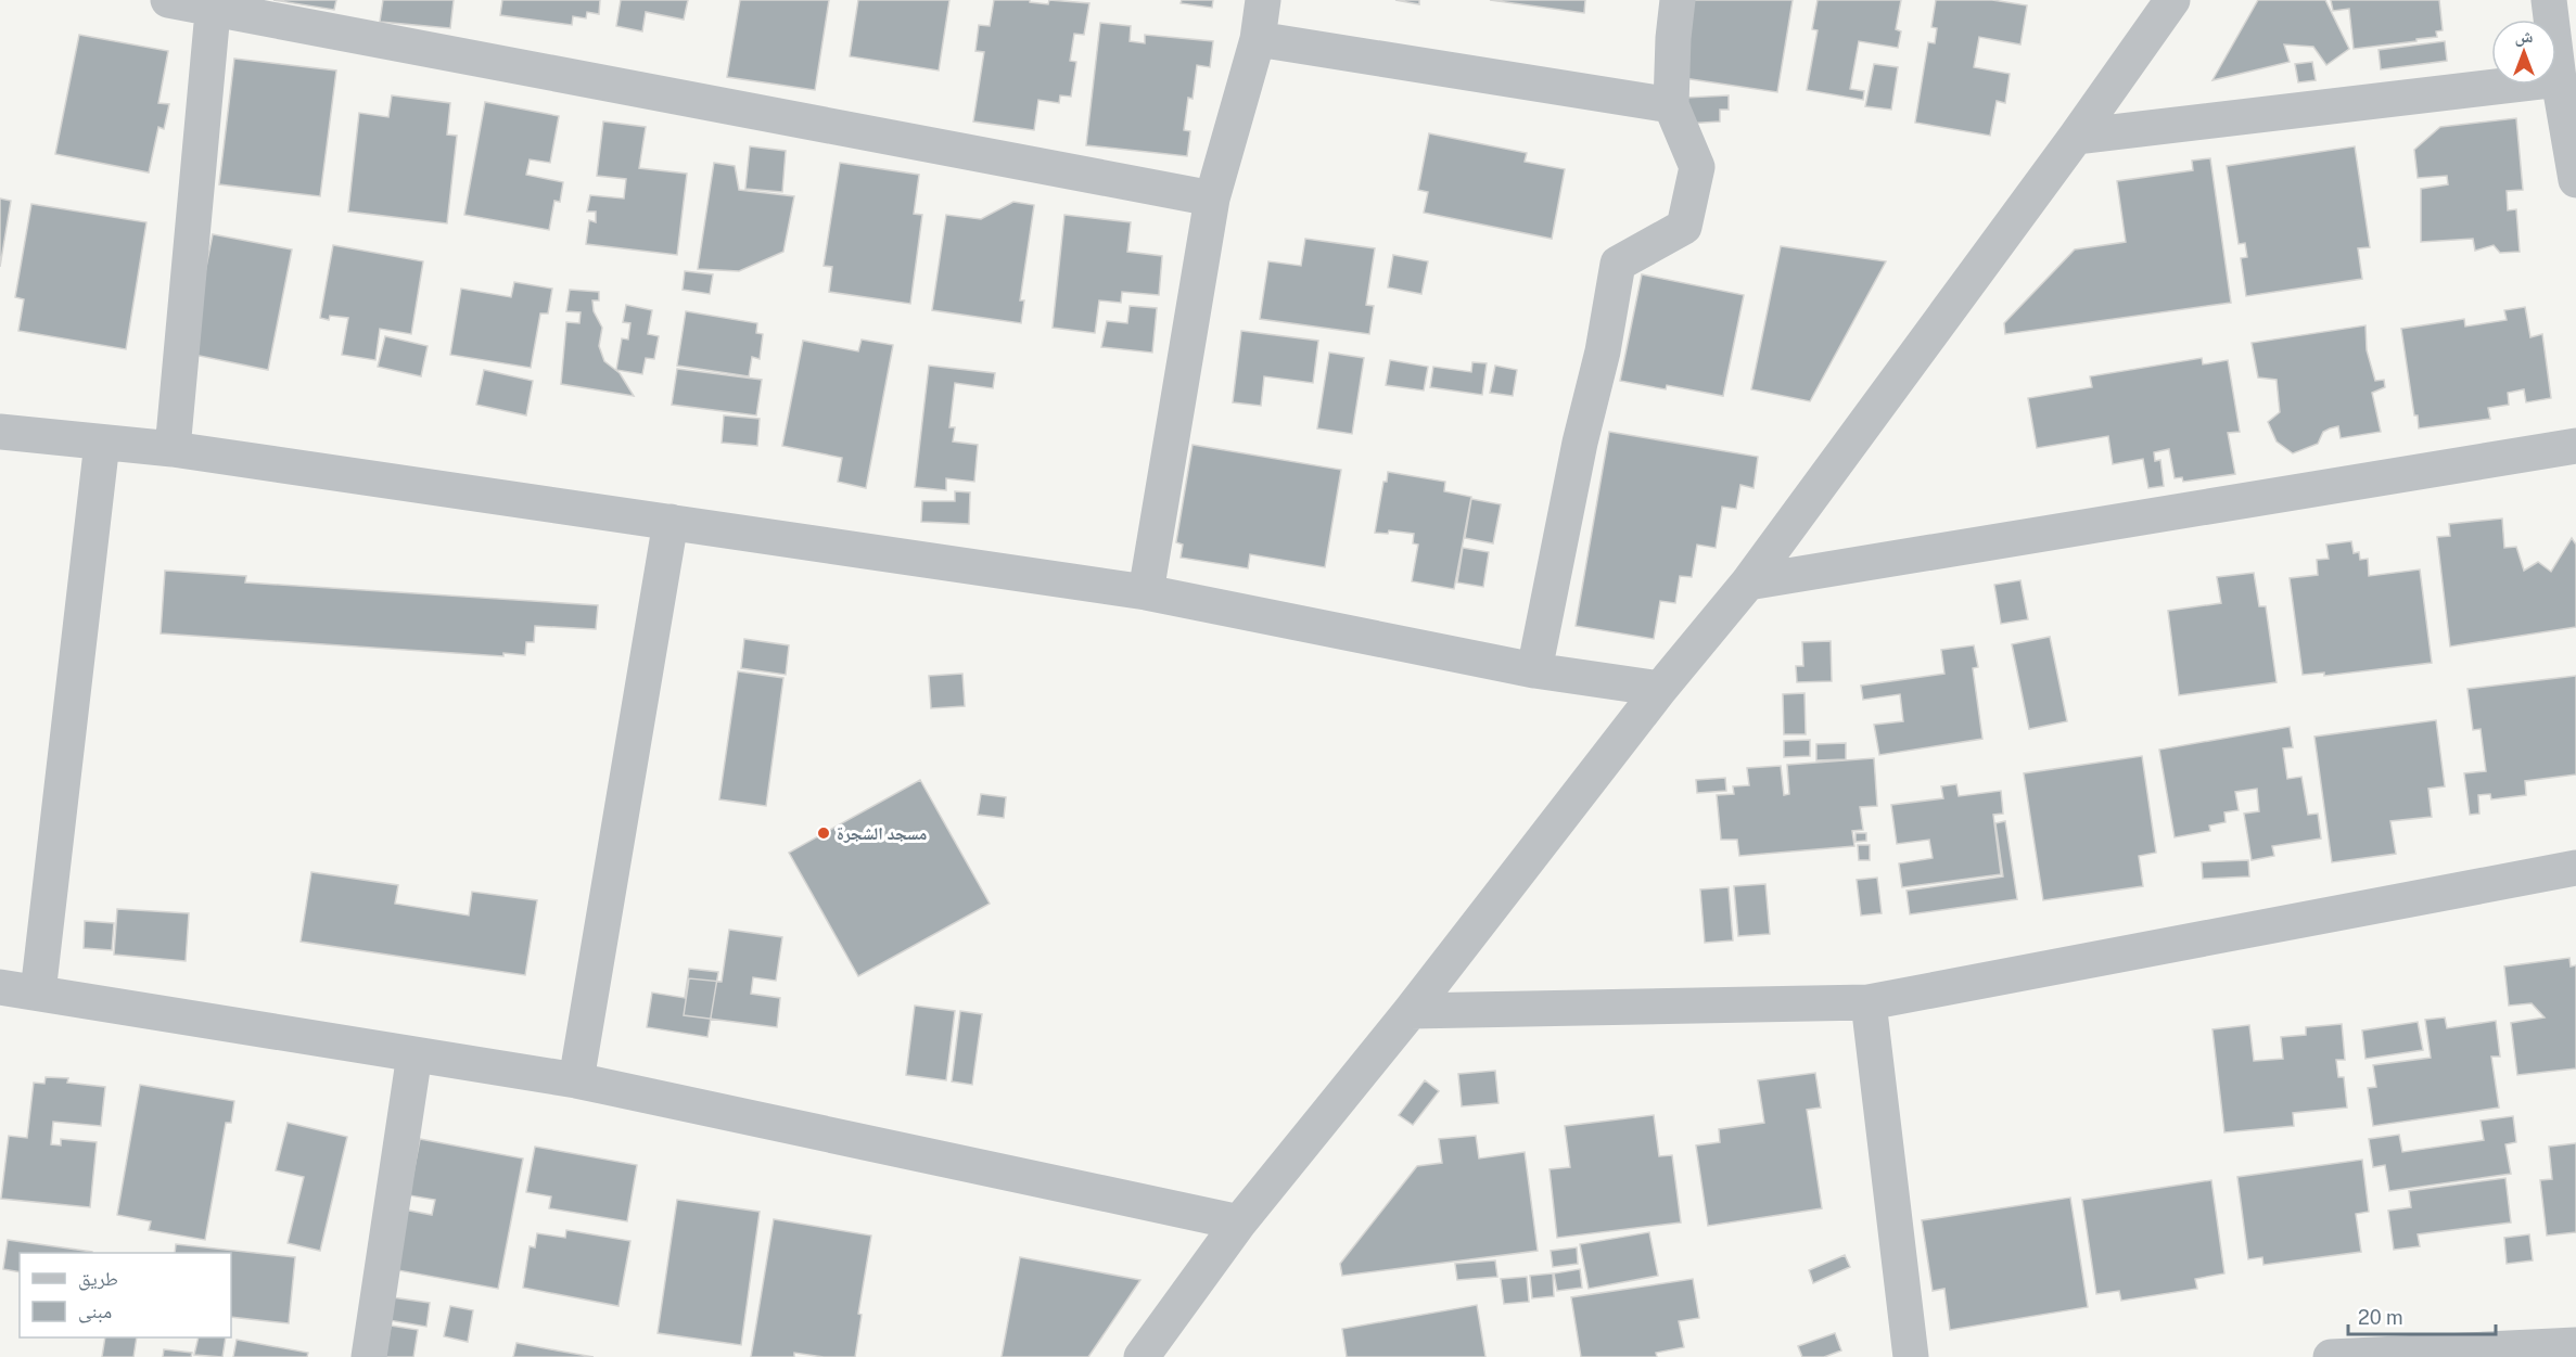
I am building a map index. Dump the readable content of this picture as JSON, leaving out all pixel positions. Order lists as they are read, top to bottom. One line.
{"places":["مسجد الشجرة"],"legend":["طريق","مبنى"],"scale_bar":"20 m","north":"top"}
